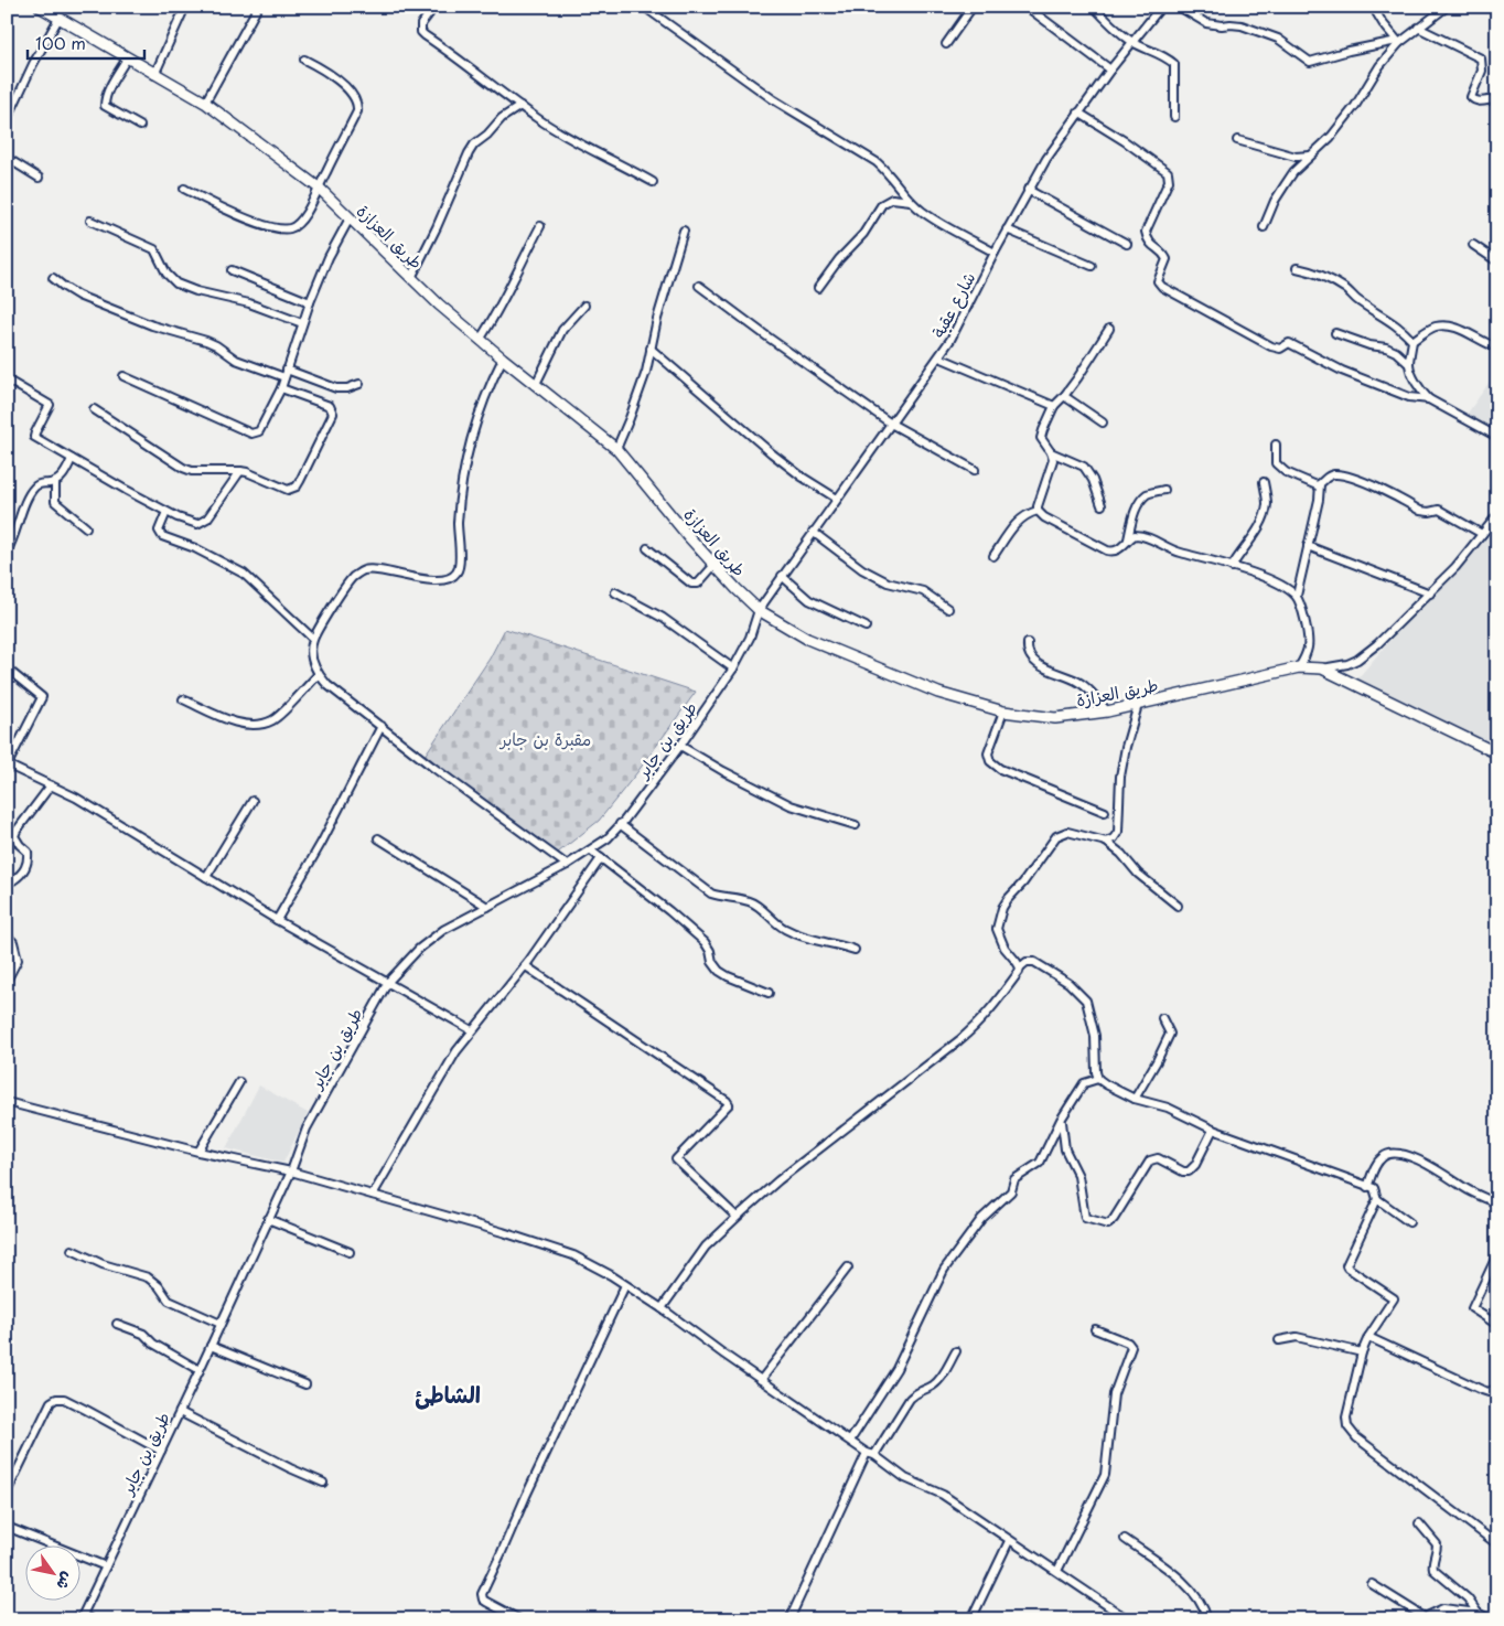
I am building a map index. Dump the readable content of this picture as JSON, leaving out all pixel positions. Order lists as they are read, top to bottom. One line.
{"streets":{"street":["طريق العزازة","شارع عقبة","طريق بن جابر"]},"crossings":[["طريق العزازة","شارع عقبة"],["طريق العزازة","طريق بن جابر"],["شارع عقبة","طريق بن جابر"]],"districts":["الشاطئ"],"parks":["مقبرة بن جابر"],"scale_bar":"100 m","north":"bottom right"}
